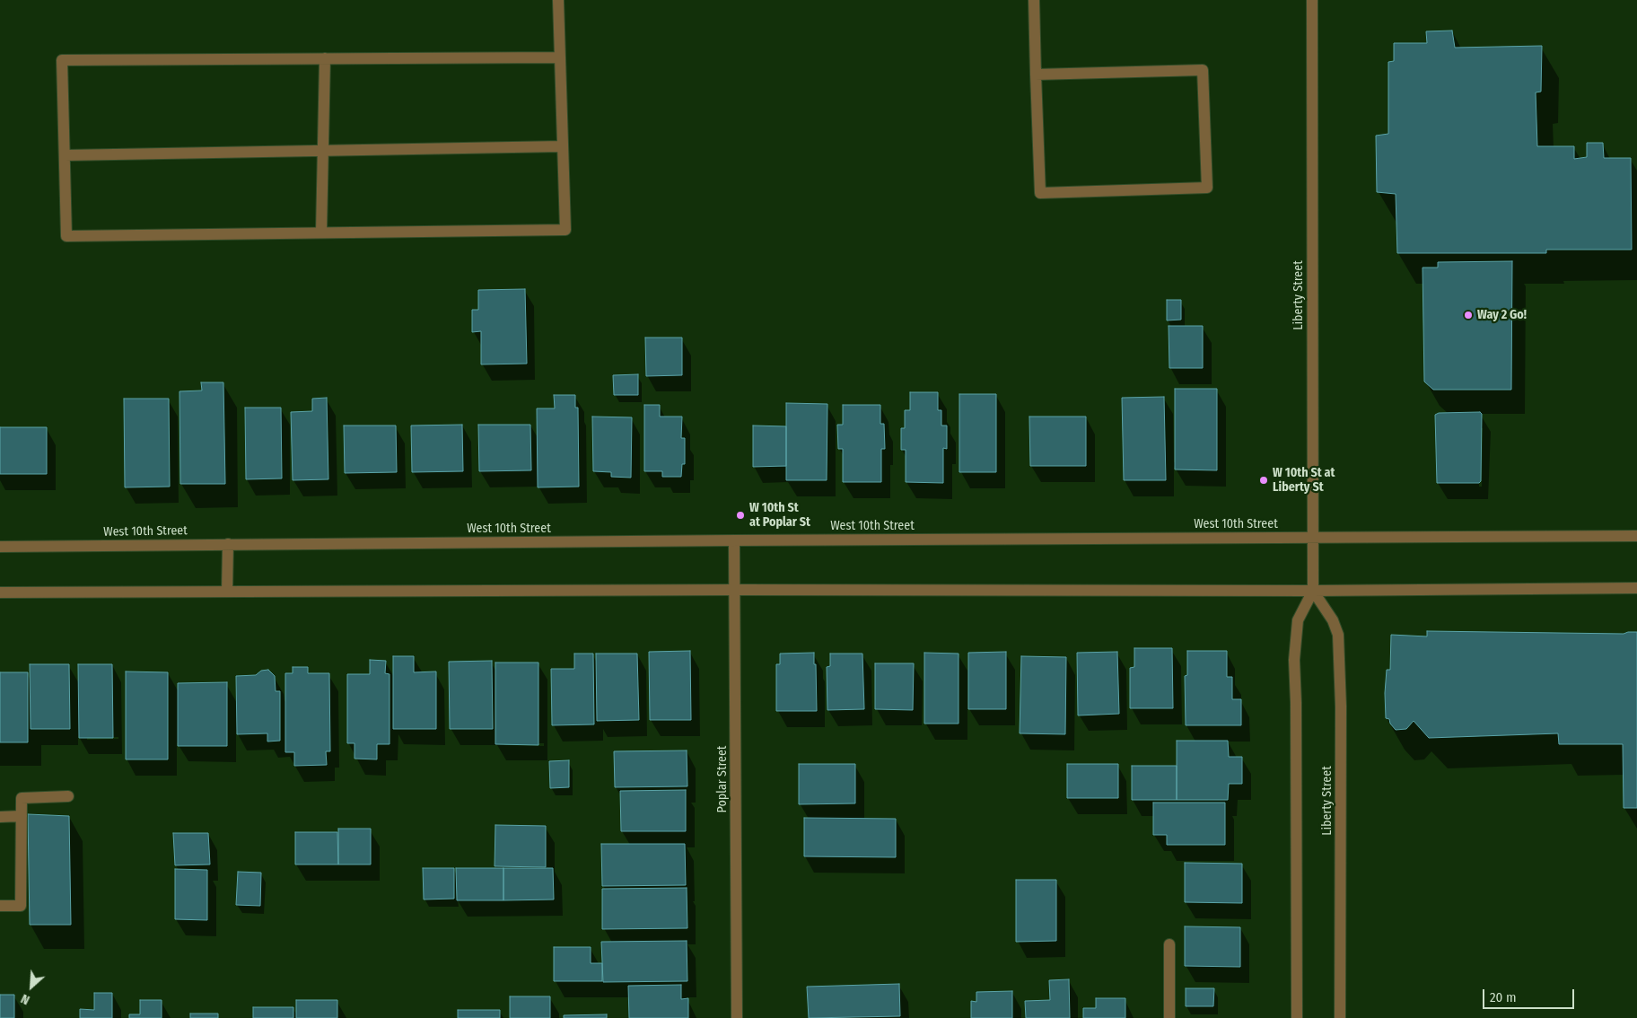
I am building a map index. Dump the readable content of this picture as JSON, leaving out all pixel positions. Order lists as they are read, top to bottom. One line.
{"streets":{"street":["Liberty Street","West 10th Street","Poplar Street"]},"crossings":[["Liberty Street","West 10th Street"],["West 10th Street","Poplar Street"]],"places":["Way 2 Go!","W 10th St at Liberty St","W 10th St at Poplar St"],"scale_bar":"20 m","north":"bottom left"}
